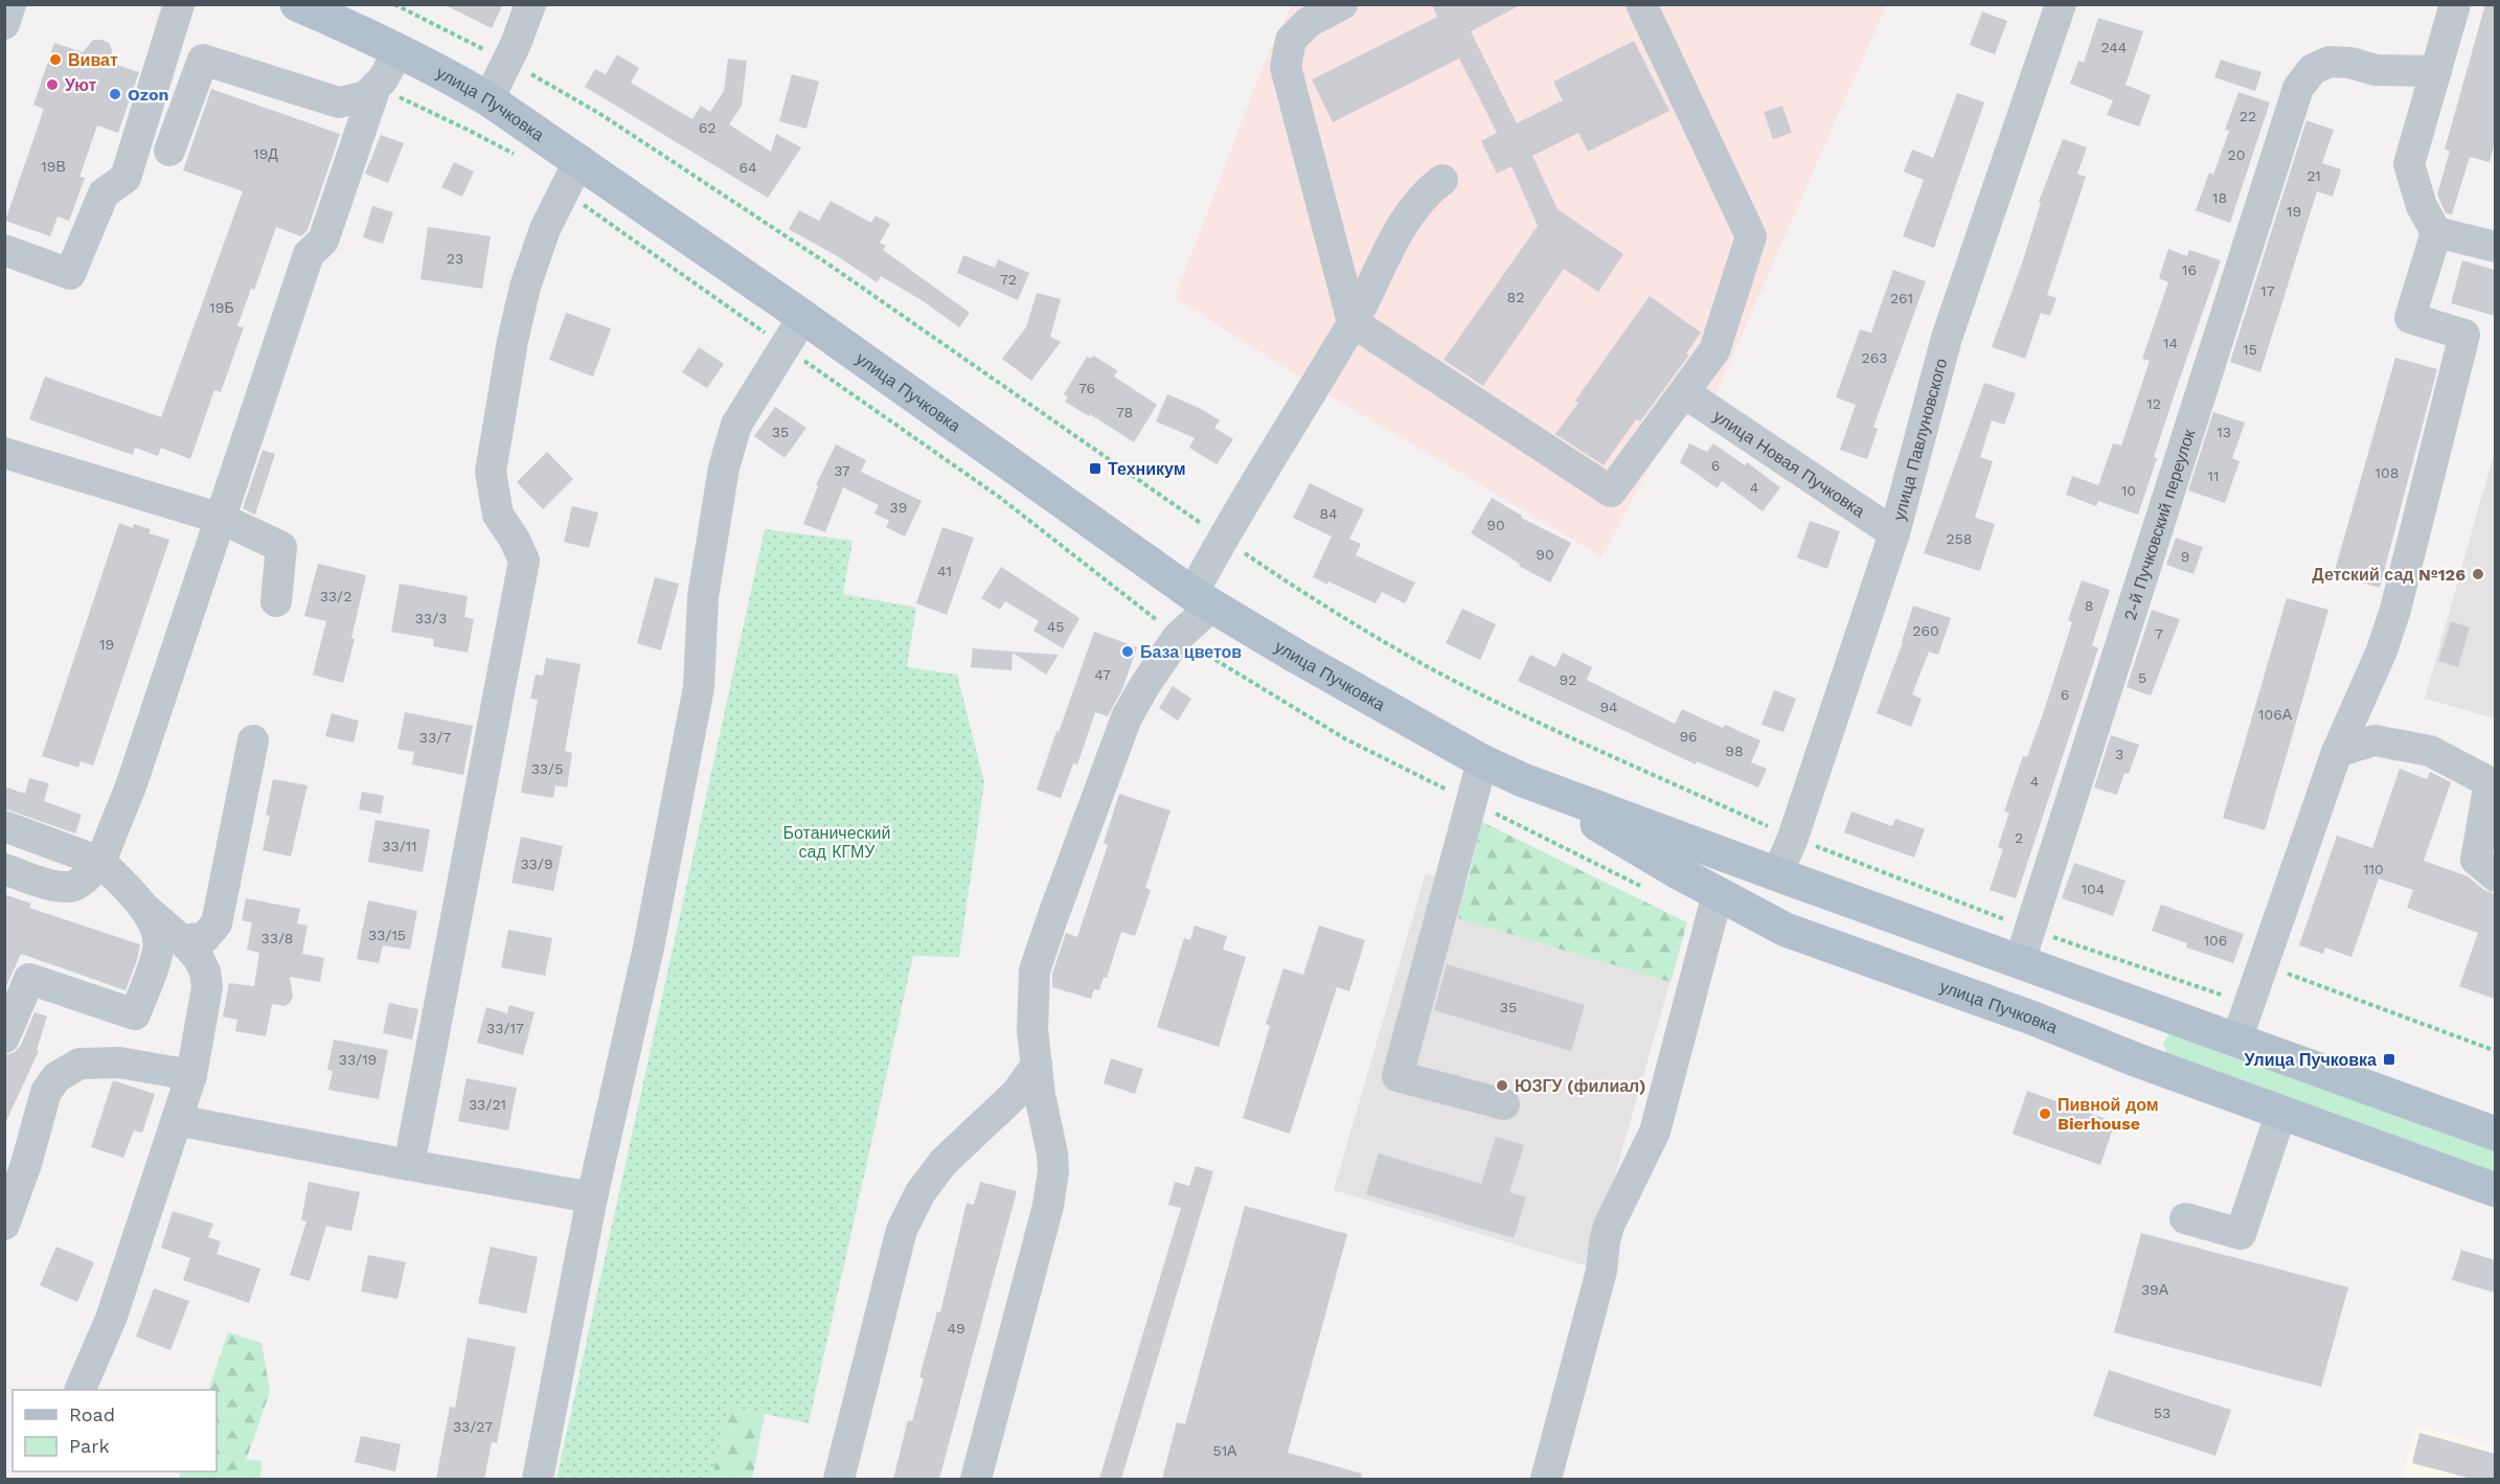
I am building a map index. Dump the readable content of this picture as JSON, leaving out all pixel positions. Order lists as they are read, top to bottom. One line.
{"streets":{"main road":["улица Пучковка"],"street":["улица Павлуновского","улица Новая Пучковка","2-й Пучковский переулок"]},"crossings":[["улица Пучковка","улица Павлуновского"],["улица Пучковка","2-й Пучковский переулок"],["улица Павлуновского","улица Новая Пучковка"]],"parks":["Ботанический сад КГМУ"],"places":{"other":["Виват","Уют","Ozon","Детский сад №126","База цветов","ЮЗГУ (филиал)","Пивной дом Bierhouse"],"transit":["Техникум","Улица Пучковка"]},"house_numbers":["244","22","62","19Д","20","19В","64","21","18","19","23","16","72","17","82","261","19Б","14","15","263","76","12","78","35","13","6","37","108","11","4","10","39","84","90","258","90","9","41","33/2","8","33/3","45","260","7","19","47","5","92","6","94","106А","96","33/7","98","3","33/5","4","2","33/11","33/9","110","104","33/15","33/8","106","35","33/17","33/19","33/21","39А","49","53","33/27","51А"],"legend":["Road","Park"]}
